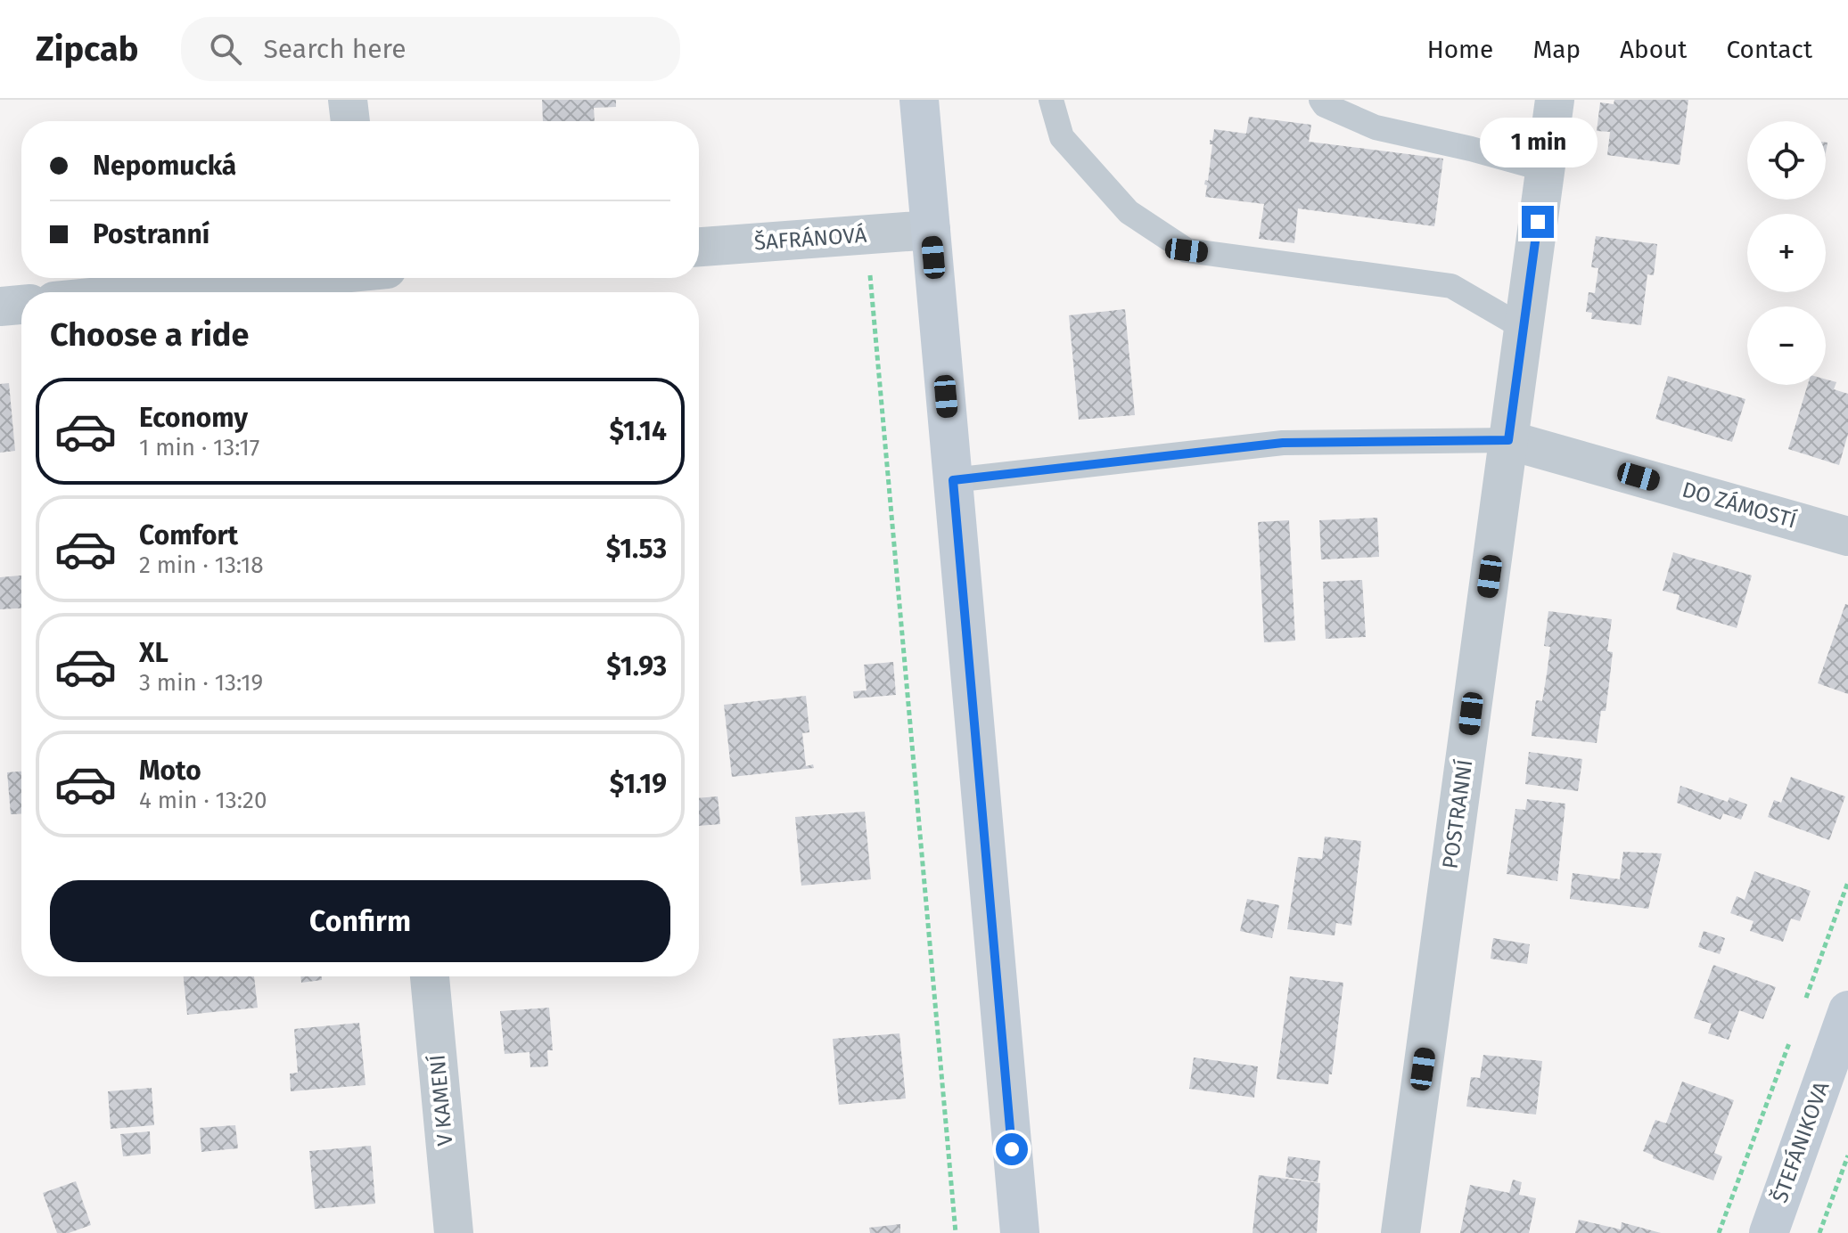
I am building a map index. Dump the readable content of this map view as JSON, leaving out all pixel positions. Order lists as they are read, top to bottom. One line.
{"streets":{"street":["ŠAFRÁNOVÁ","DO ZÁMOSTÍ","POSTRANNÍ","V KAMENÍ","ŠTEFÁNIKOVA"]},"crossings":[["DO ZÁMOSTÍ","POSTRANNÍ"]],"page":{"header":"Zipcab","search":"Search here","nav":["Home","Map","About","Contact"],"bubble":"1 min","map_buttons":["+","−"],"banner":["Nepomucká","Postranní"],"heading":"Choose a ride","list":[{"name":"Economy","note":"1 min · 13:17","value":"$1.14"},{"name":"Comfort","note":"2 min · 13:18","value":"$1.53"},{"name":"XL","note":"3 min · 13:19","value":"$1.93"},{"name":"Moto","note":"4 min · 13:20","value":"$1.19"}],"buttons":"Confirm"}}
